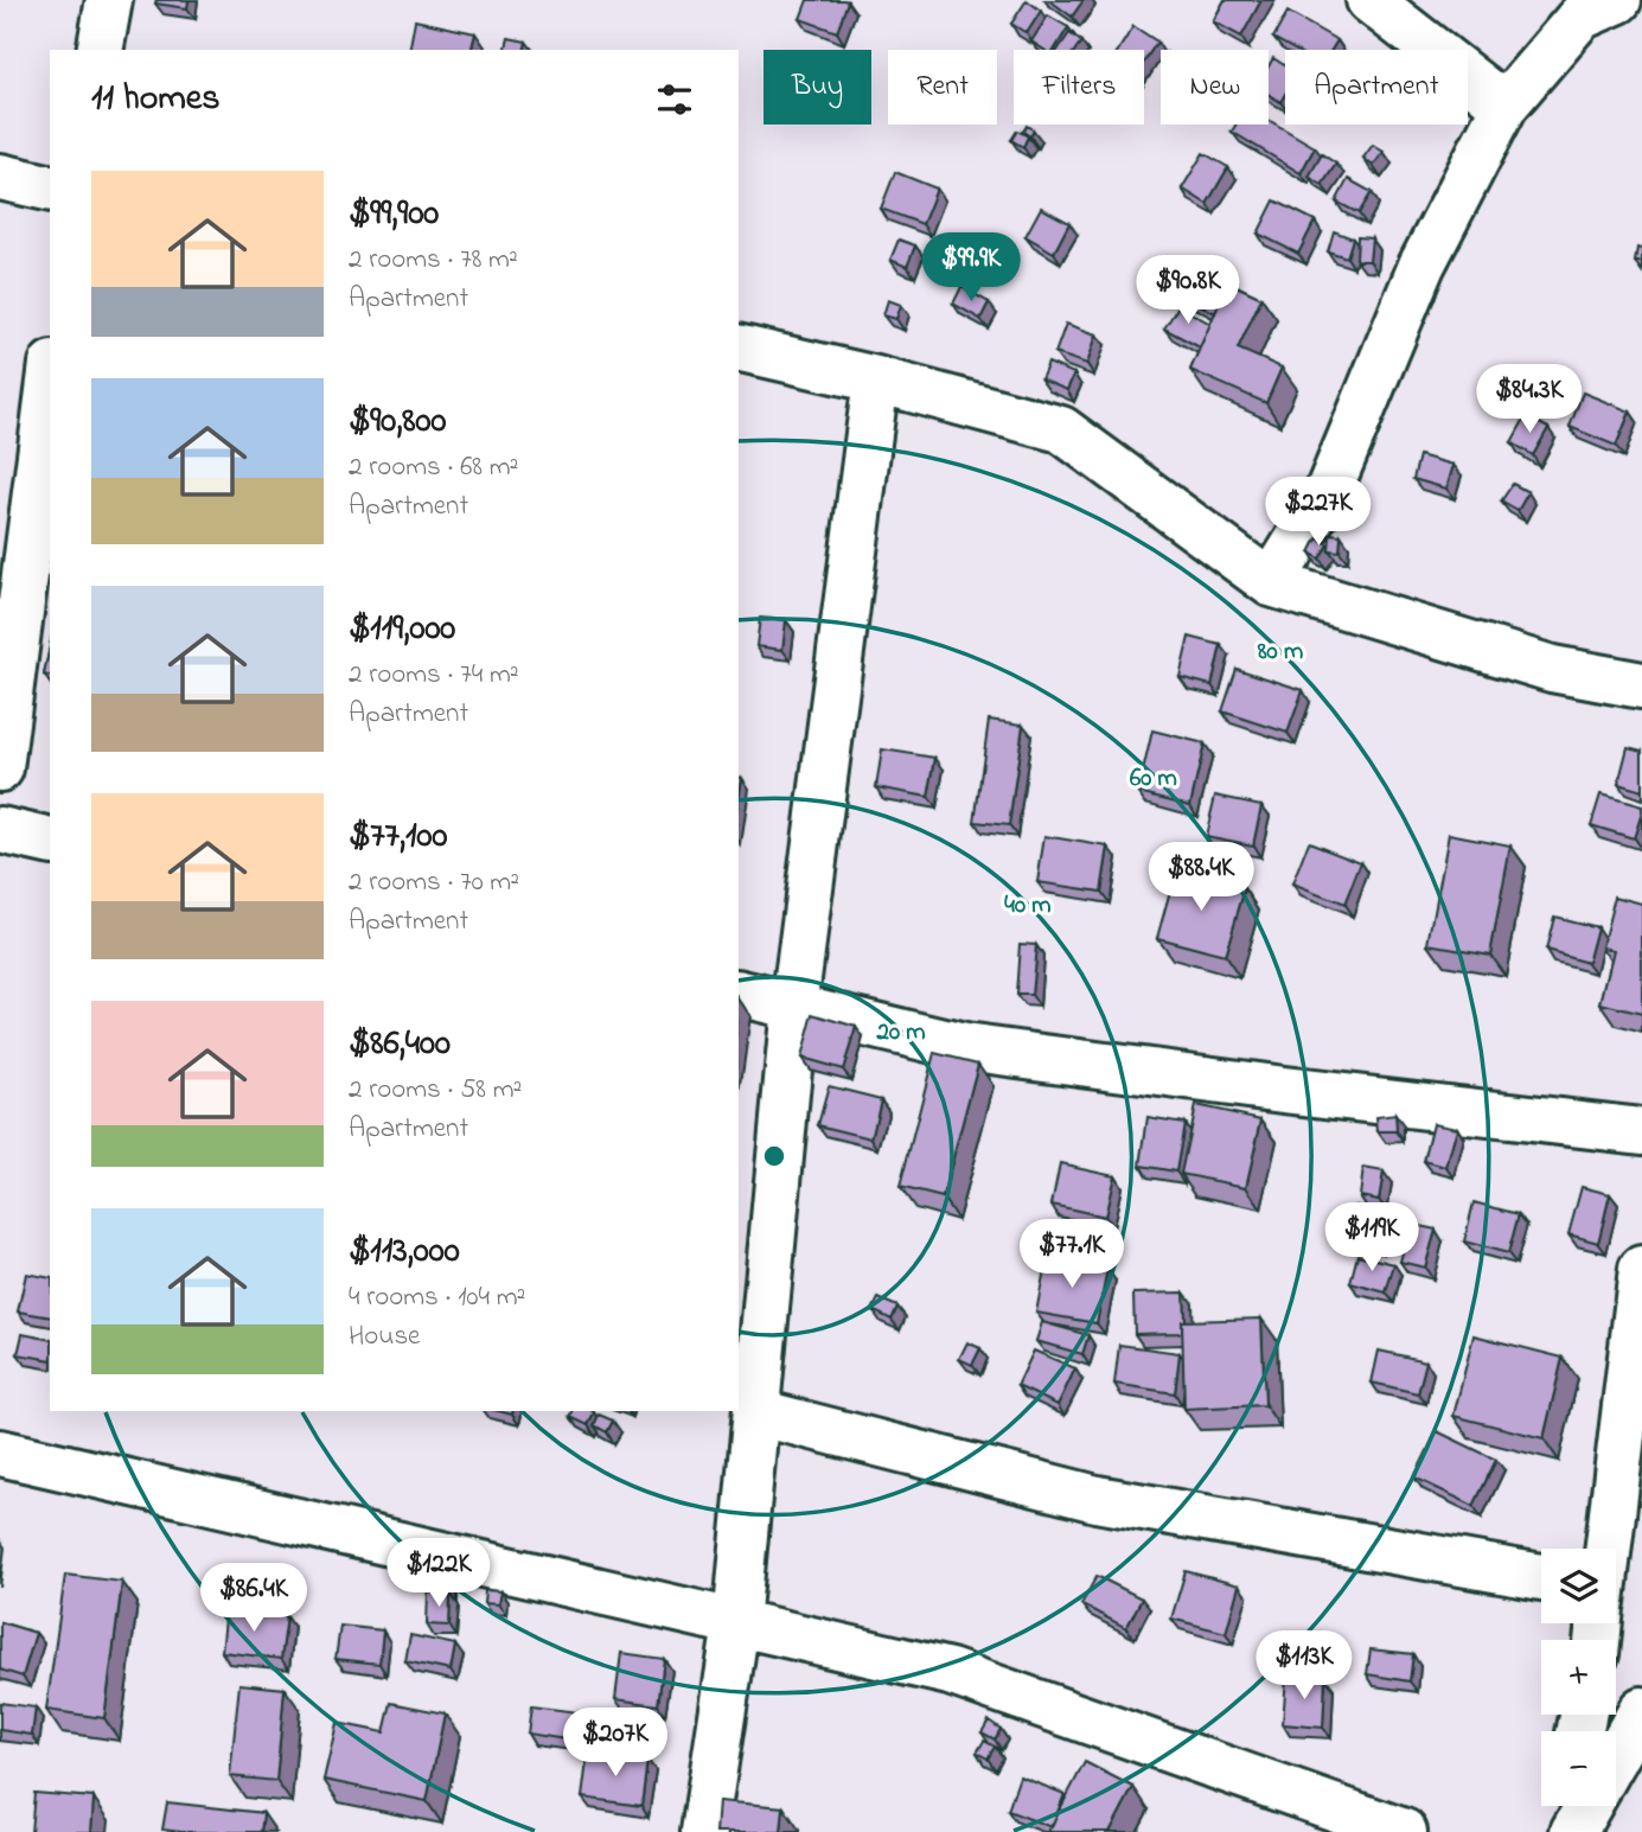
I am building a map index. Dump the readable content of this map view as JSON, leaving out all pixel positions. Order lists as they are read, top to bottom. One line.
{"page":{"chip":["Buy","Rent","Filters","New","Apartment"],"heading":"11 homes","list":[{"name":"$99,900","note":"2 rooms · 78 m² · Apartment"},{"name":"$90,800","note":"2 rooms · 68 m² · Apartment"},{"name":"$119,000","note":"2 rooms · 74 m² · Apartment"},{"name":"$77,100","note":"2 rooms · 70 m² · Apartment"},{"name":"$86,400","note":"2 rooms · 58 m² · Apartment"},{"name":"$113,000","note":"4 rooms · 104 m² · House"}],"price":["$99.9K","$90.8K","$84.3K","$227K","$88.4K","$119K","$77.1K","$122K","$86.4K","$113K","$207K"],"map_buttons":["+","−"]},"rings":["80 m","60 m","40 m","20 m"]}
